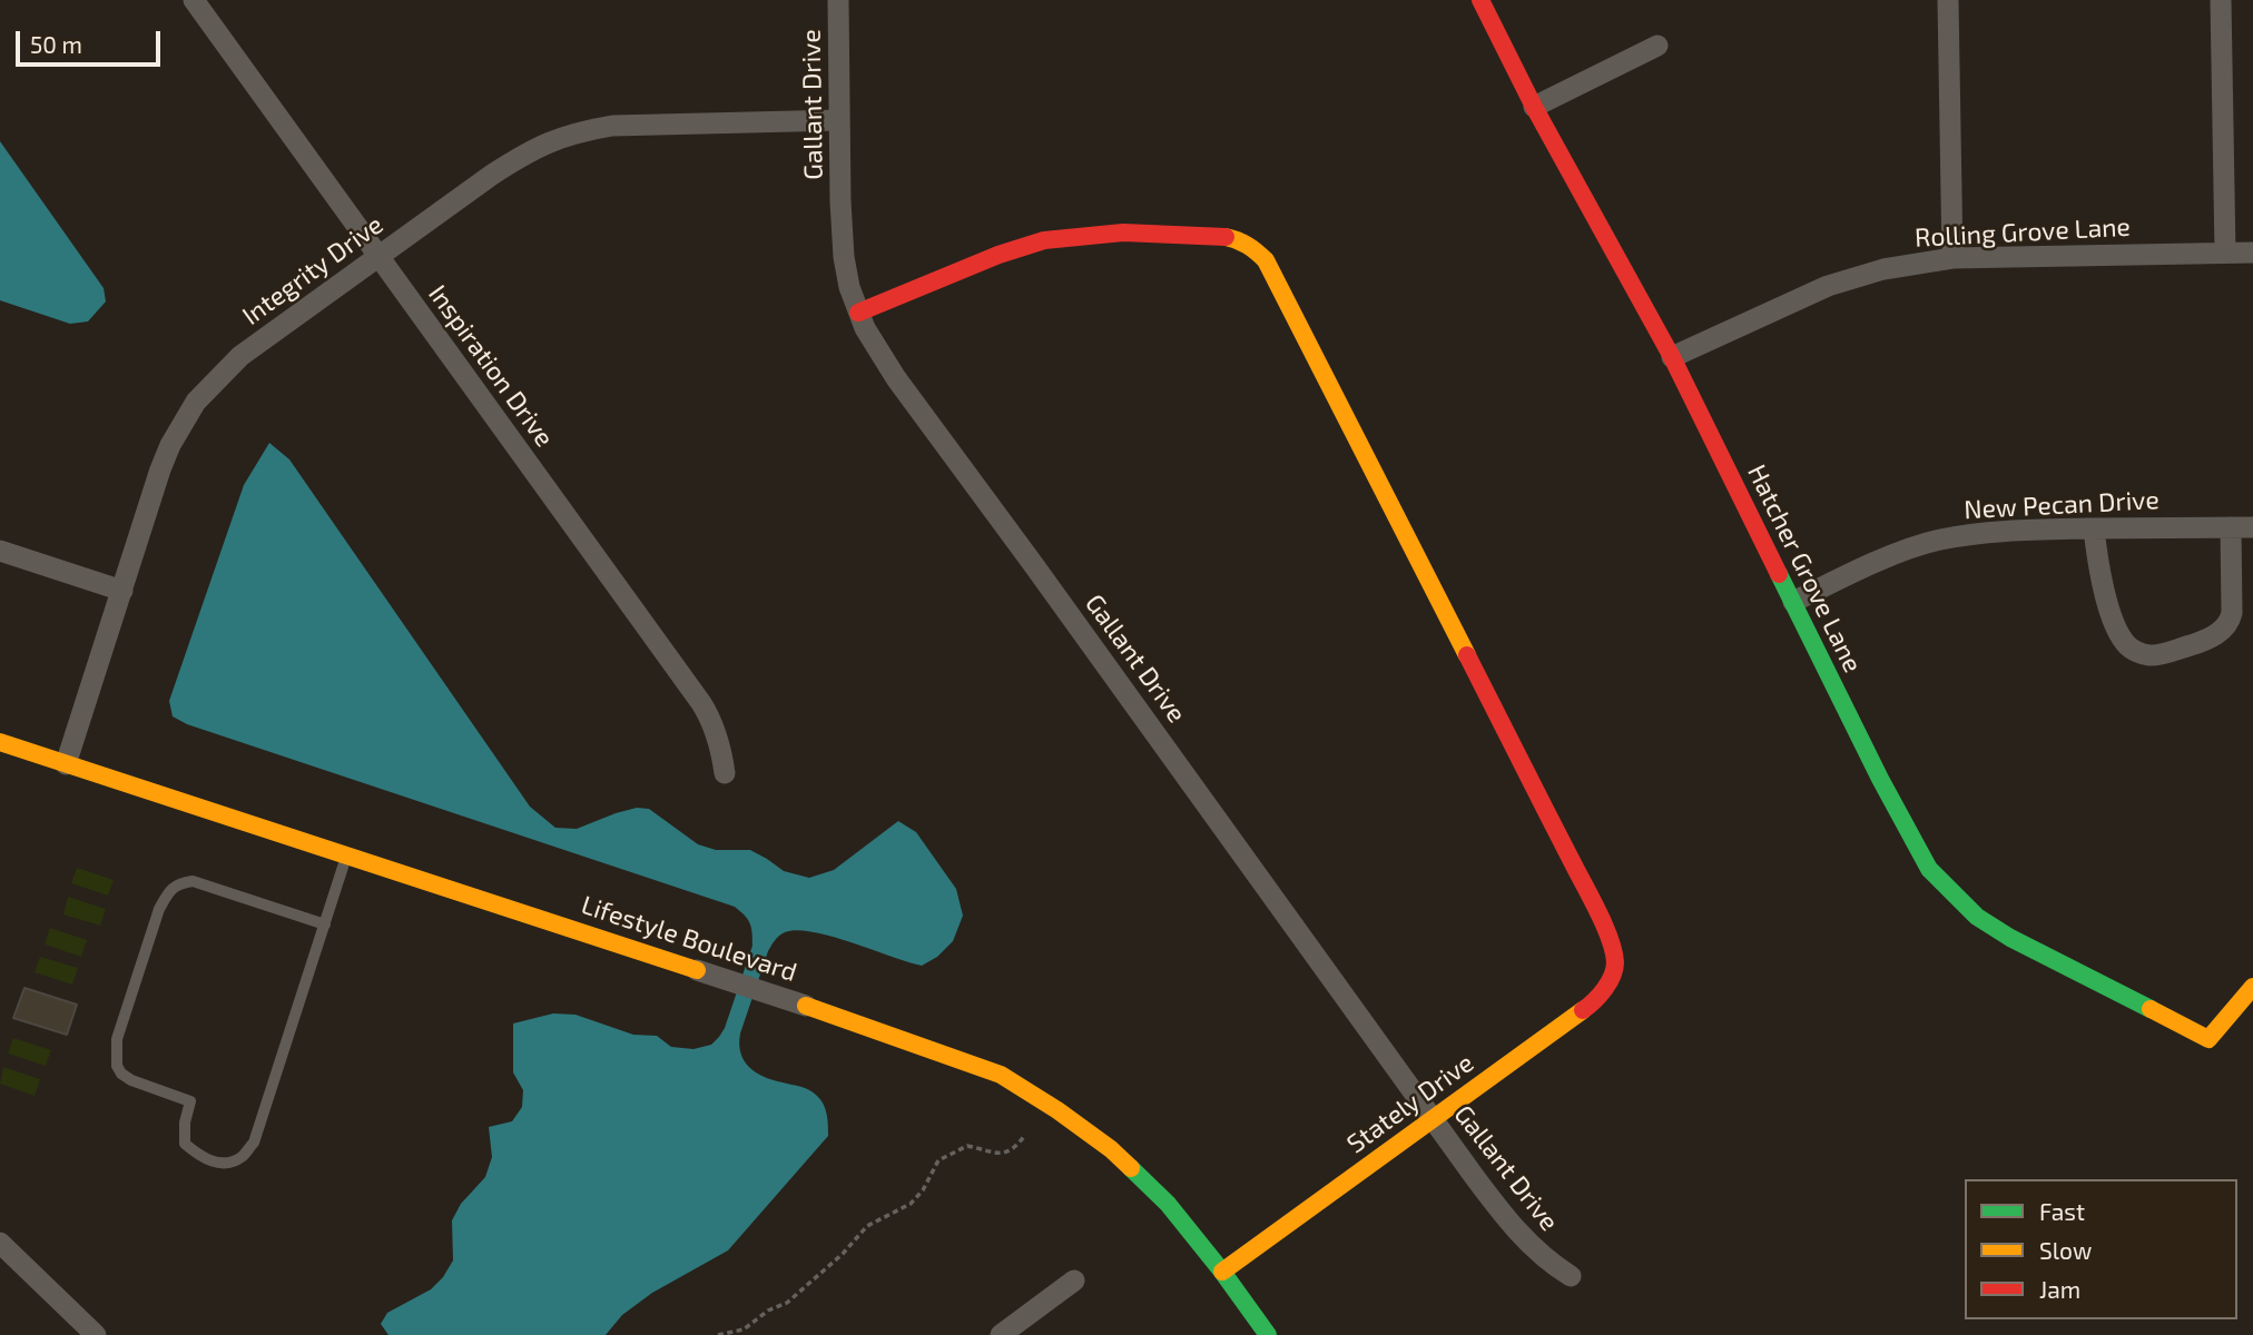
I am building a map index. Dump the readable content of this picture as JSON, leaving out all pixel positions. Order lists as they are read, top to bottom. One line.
{"streets":{"street":["Gallant Drive","Rolling Grove Lane","Integrity Drive","Inspiration Drive","New Pecan Drive","Hatcher Grove Lane","Lifestyle Boulevard","Stately Drive"]},"crossings":[["Gallant Drive","Integrity Drive"],["Gallant Drive","Stately Drive"],["Rolling Grove Lane","Hatcher Grove Lane"],["Integrity Drive","Inspiration Drive"],["Integrity Drive","Lifestyle Boulevard"],["New Pecan Drive","Hatcher Grove Lane"],["Lifestyle Boulevard","Stately Drive"]],"legend":["Fast","Slow","Jam"],"scale_bar":"50 m"}
